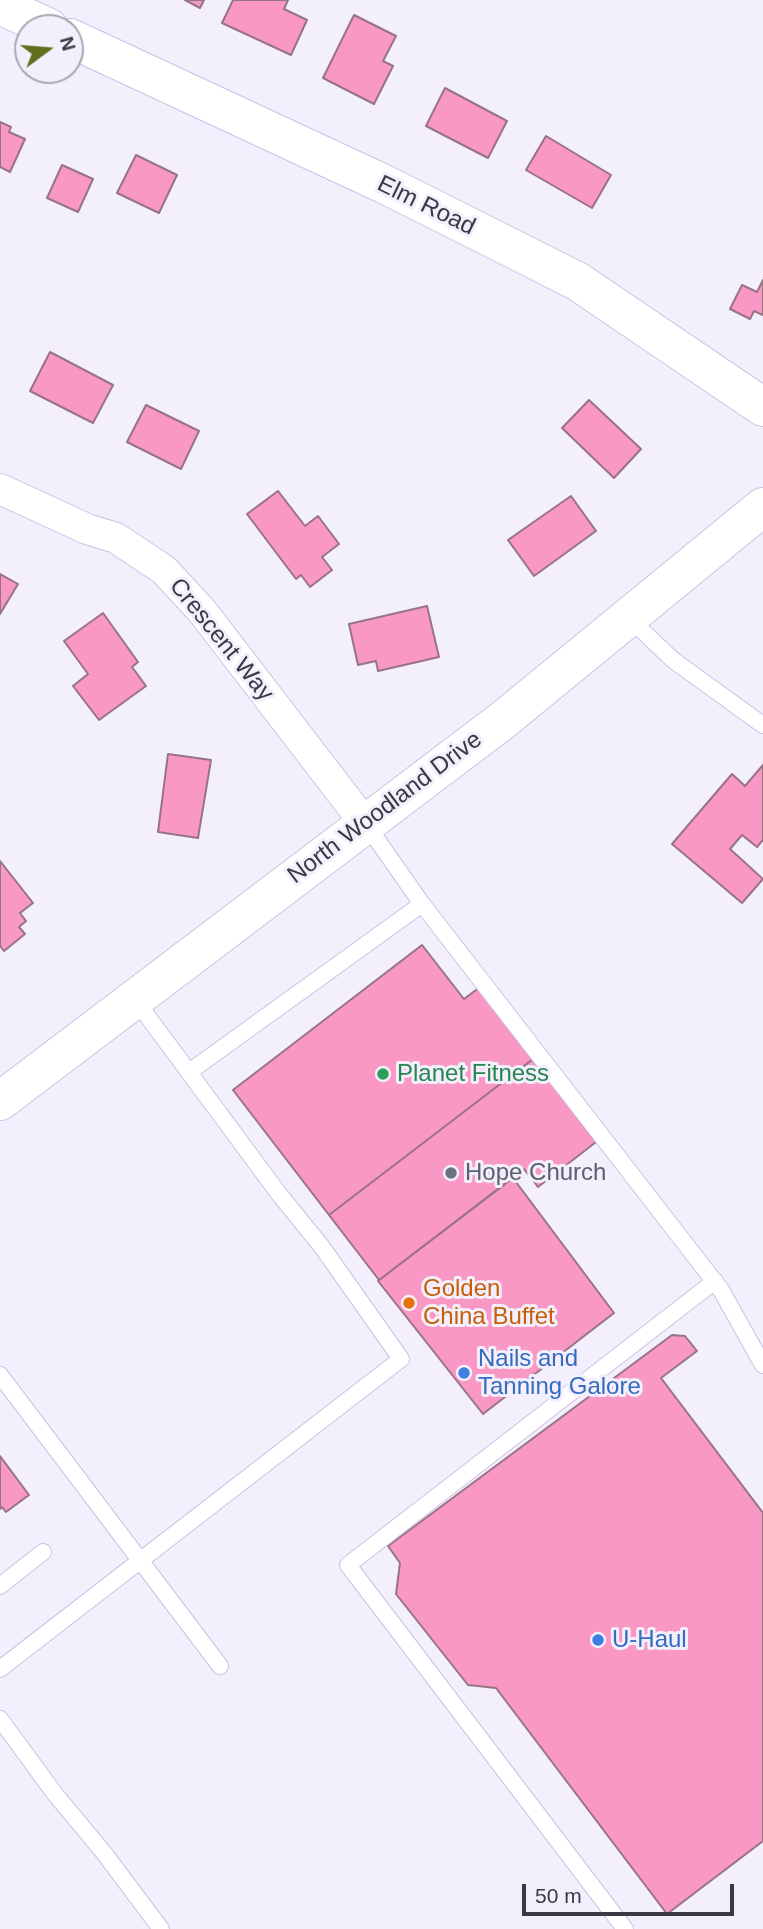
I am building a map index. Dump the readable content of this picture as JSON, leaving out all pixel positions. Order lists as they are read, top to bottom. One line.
{"streets":{"street":["Elm Road","Crescent Way","North Woodland Drive"]},"crossings":[["Crescent Way","North Woodland Drive"]],"places":["Planet Fitness","Hope Church","Golden China Buffet","Nails and Tanning Galore","U-Haul"],"scale_bar":"50 m","north":"right"}
